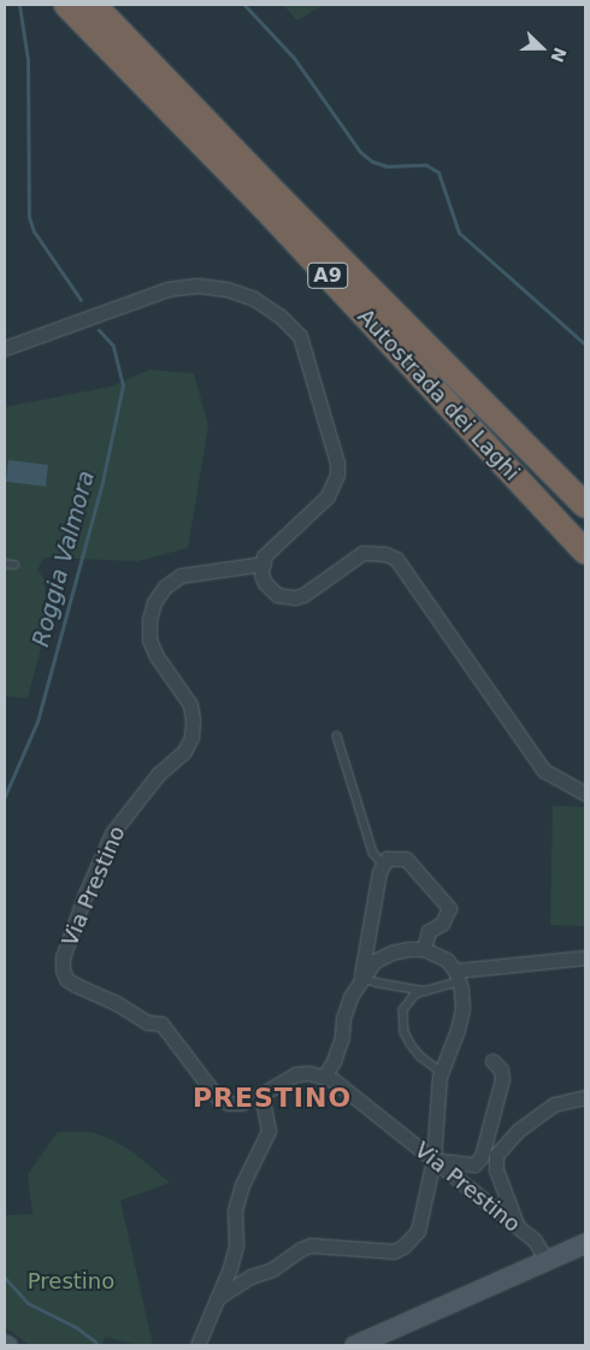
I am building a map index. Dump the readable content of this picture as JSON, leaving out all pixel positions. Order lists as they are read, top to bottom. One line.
{"streets":{"highway":["A9","Autostrada dei Laghi"],"street":["Via Prestino"]},"districts":["PRESTINO"],"water":["Roggia Valmora"],"parks":["Prestino"],"north":"right"}
